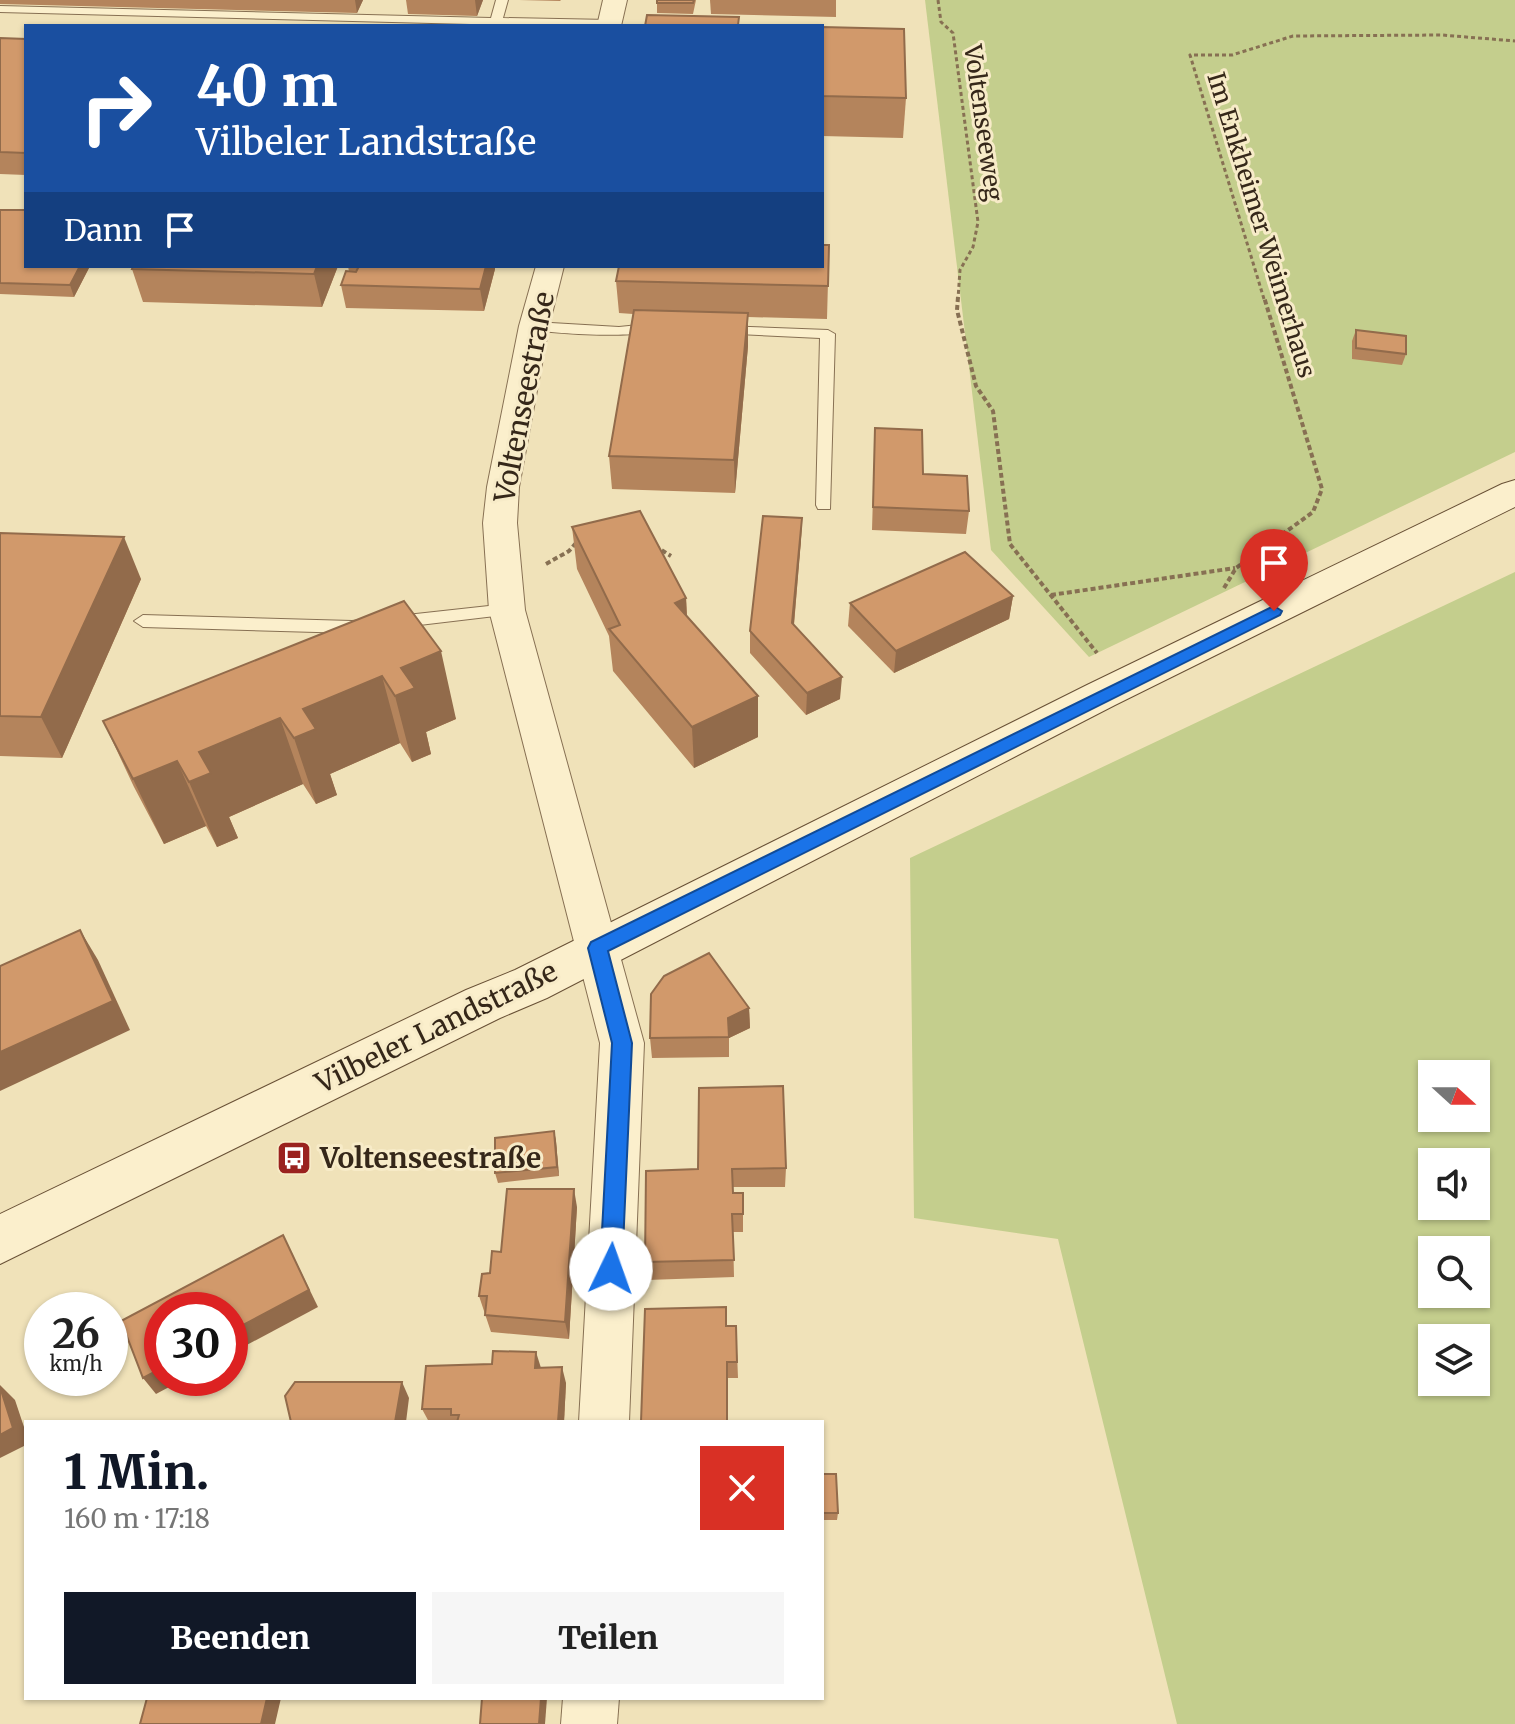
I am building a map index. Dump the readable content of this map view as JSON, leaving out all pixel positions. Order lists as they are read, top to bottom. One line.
{"streets":{"main road":["Vilbeler Landstraße"],"street":["Voltenseestraße"],"path":["Voltenseeweg","Im Enkheimer Weimerhaus"]},"crossings":[["Voltenseeweg","Vilbeler Landstraße"],["Voltenseestraße","Vilbeler Landstraße"]],"places":{"bus stop":["Voltenseestraße"]},"north":"right","page":{"turn":["40 m","Vilbeler Landstraße"],"then":"Dann","speed":"26 km/h","limit":"30","heading":["1 Min.","160 m · 17:18"],"buttons":["Beenden","Teilen"]}}
